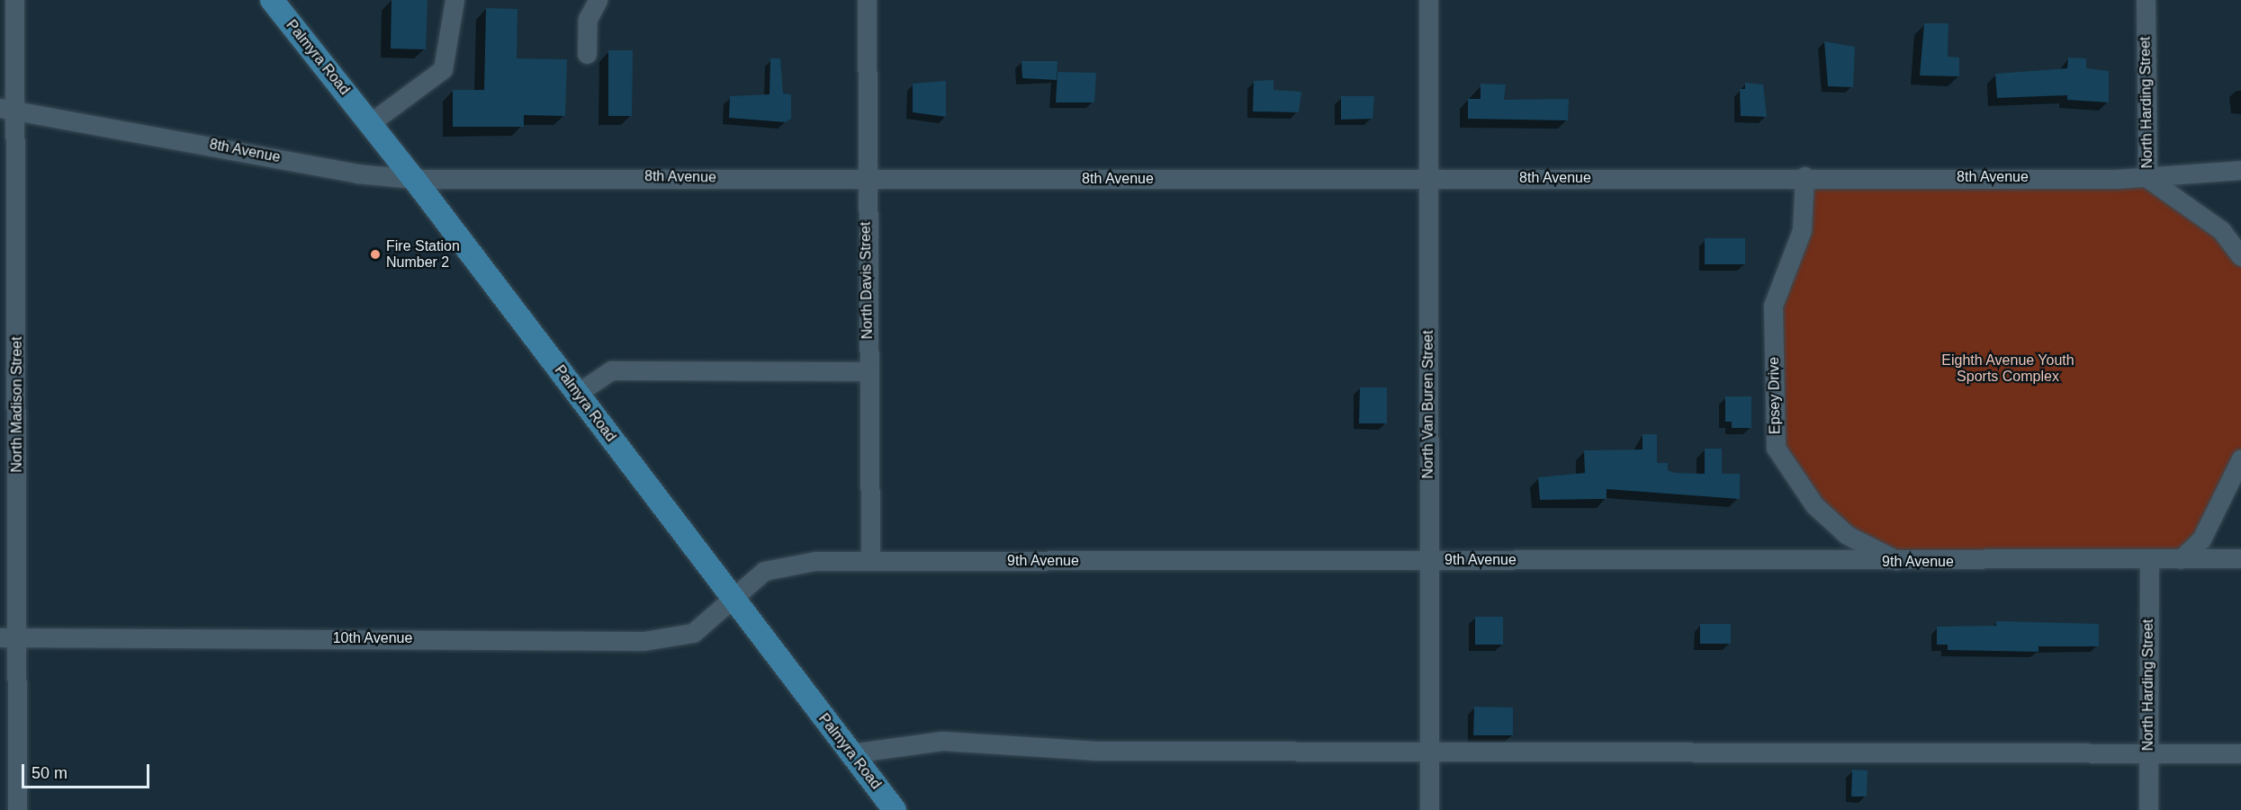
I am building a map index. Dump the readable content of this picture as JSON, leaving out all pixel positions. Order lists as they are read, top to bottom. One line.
{"streets":{"main road":["Palmyra Road"],"street":["North Harding Street","8th Avenue","North Davis Street","Epsey Drive","North Madison Street","North Van Buren Street","9th Avenue","10th Avenue"]},"crossings":[["Palmyra Road","8th Avenue"],["Palmyra Road","9th Avenue"],["Palmyra Road","10th Avenue"],["North Harding Street","8th Avenue"],["North Harding Street","9th Avenue"],["8th Avenue","North Davis Street"],["8th Avenue","Epsey Drive"],["8th Avenue","North Madison Street"],["8th Avenue","North Van Buren Street"],["North Davis Street","9th Avenue"],["Epsey Drive","9th Avenue"],["North Madison Street","10th Avenue"],["North Van Buren Street","9th Avenue"],["9th Avenue","10th Avenue"]],"parks":["Eighth Avenue Youth Sports Complex"],"places":["Fire Station Number 2"],"scale_bar":"50 m"}
